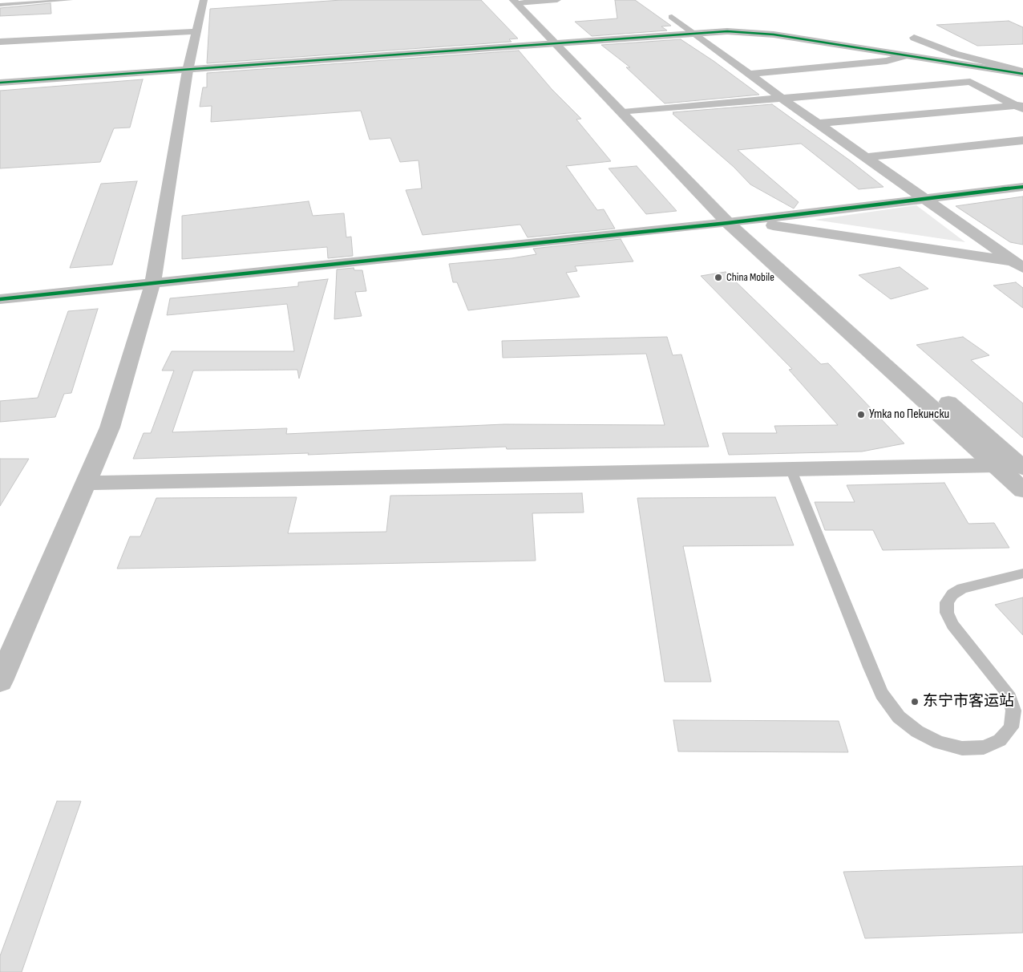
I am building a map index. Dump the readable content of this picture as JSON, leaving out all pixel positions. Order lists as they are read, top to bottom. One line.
{"places":["China Mobile","Утка по Пекински","东宁市客运站"]}
